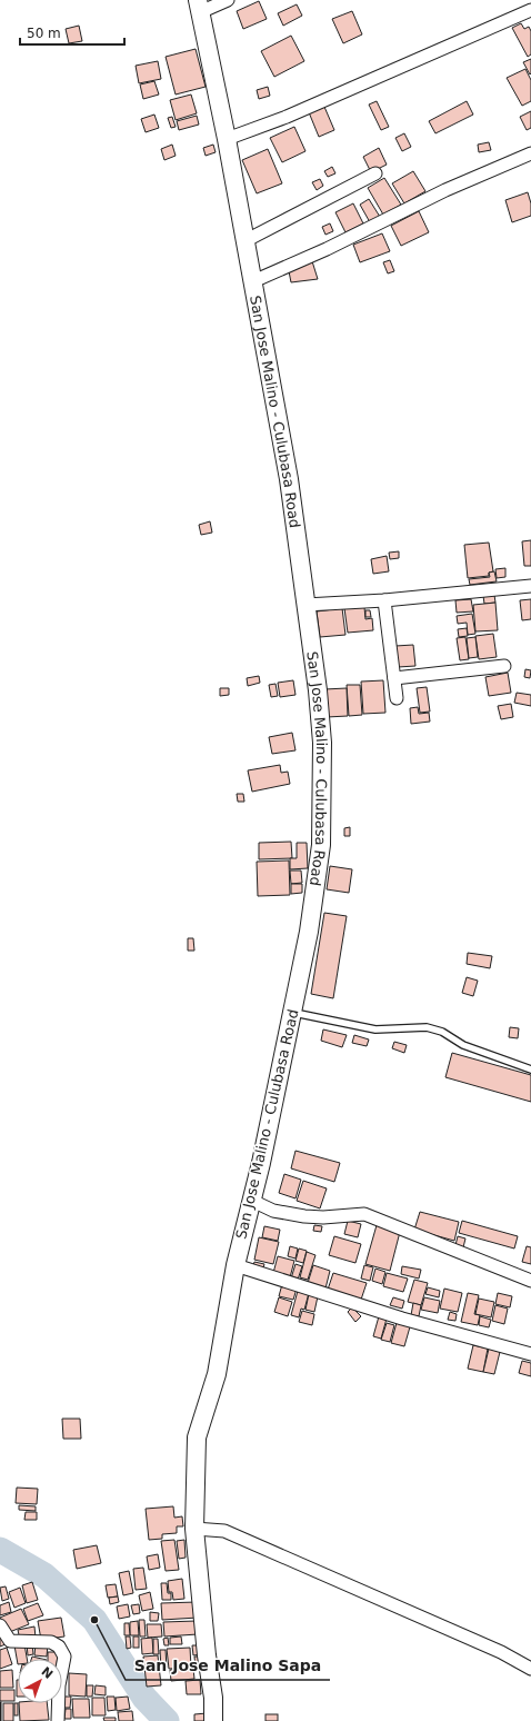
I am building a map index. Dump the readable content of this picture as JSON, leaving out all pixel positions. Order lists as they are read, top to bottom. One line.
{"streets":{"street":["San Jose Malino - Culubasa Road"]},"places":["San Jose Malino Sapa"],"scale_bar":"50 m","north":"top right"}
